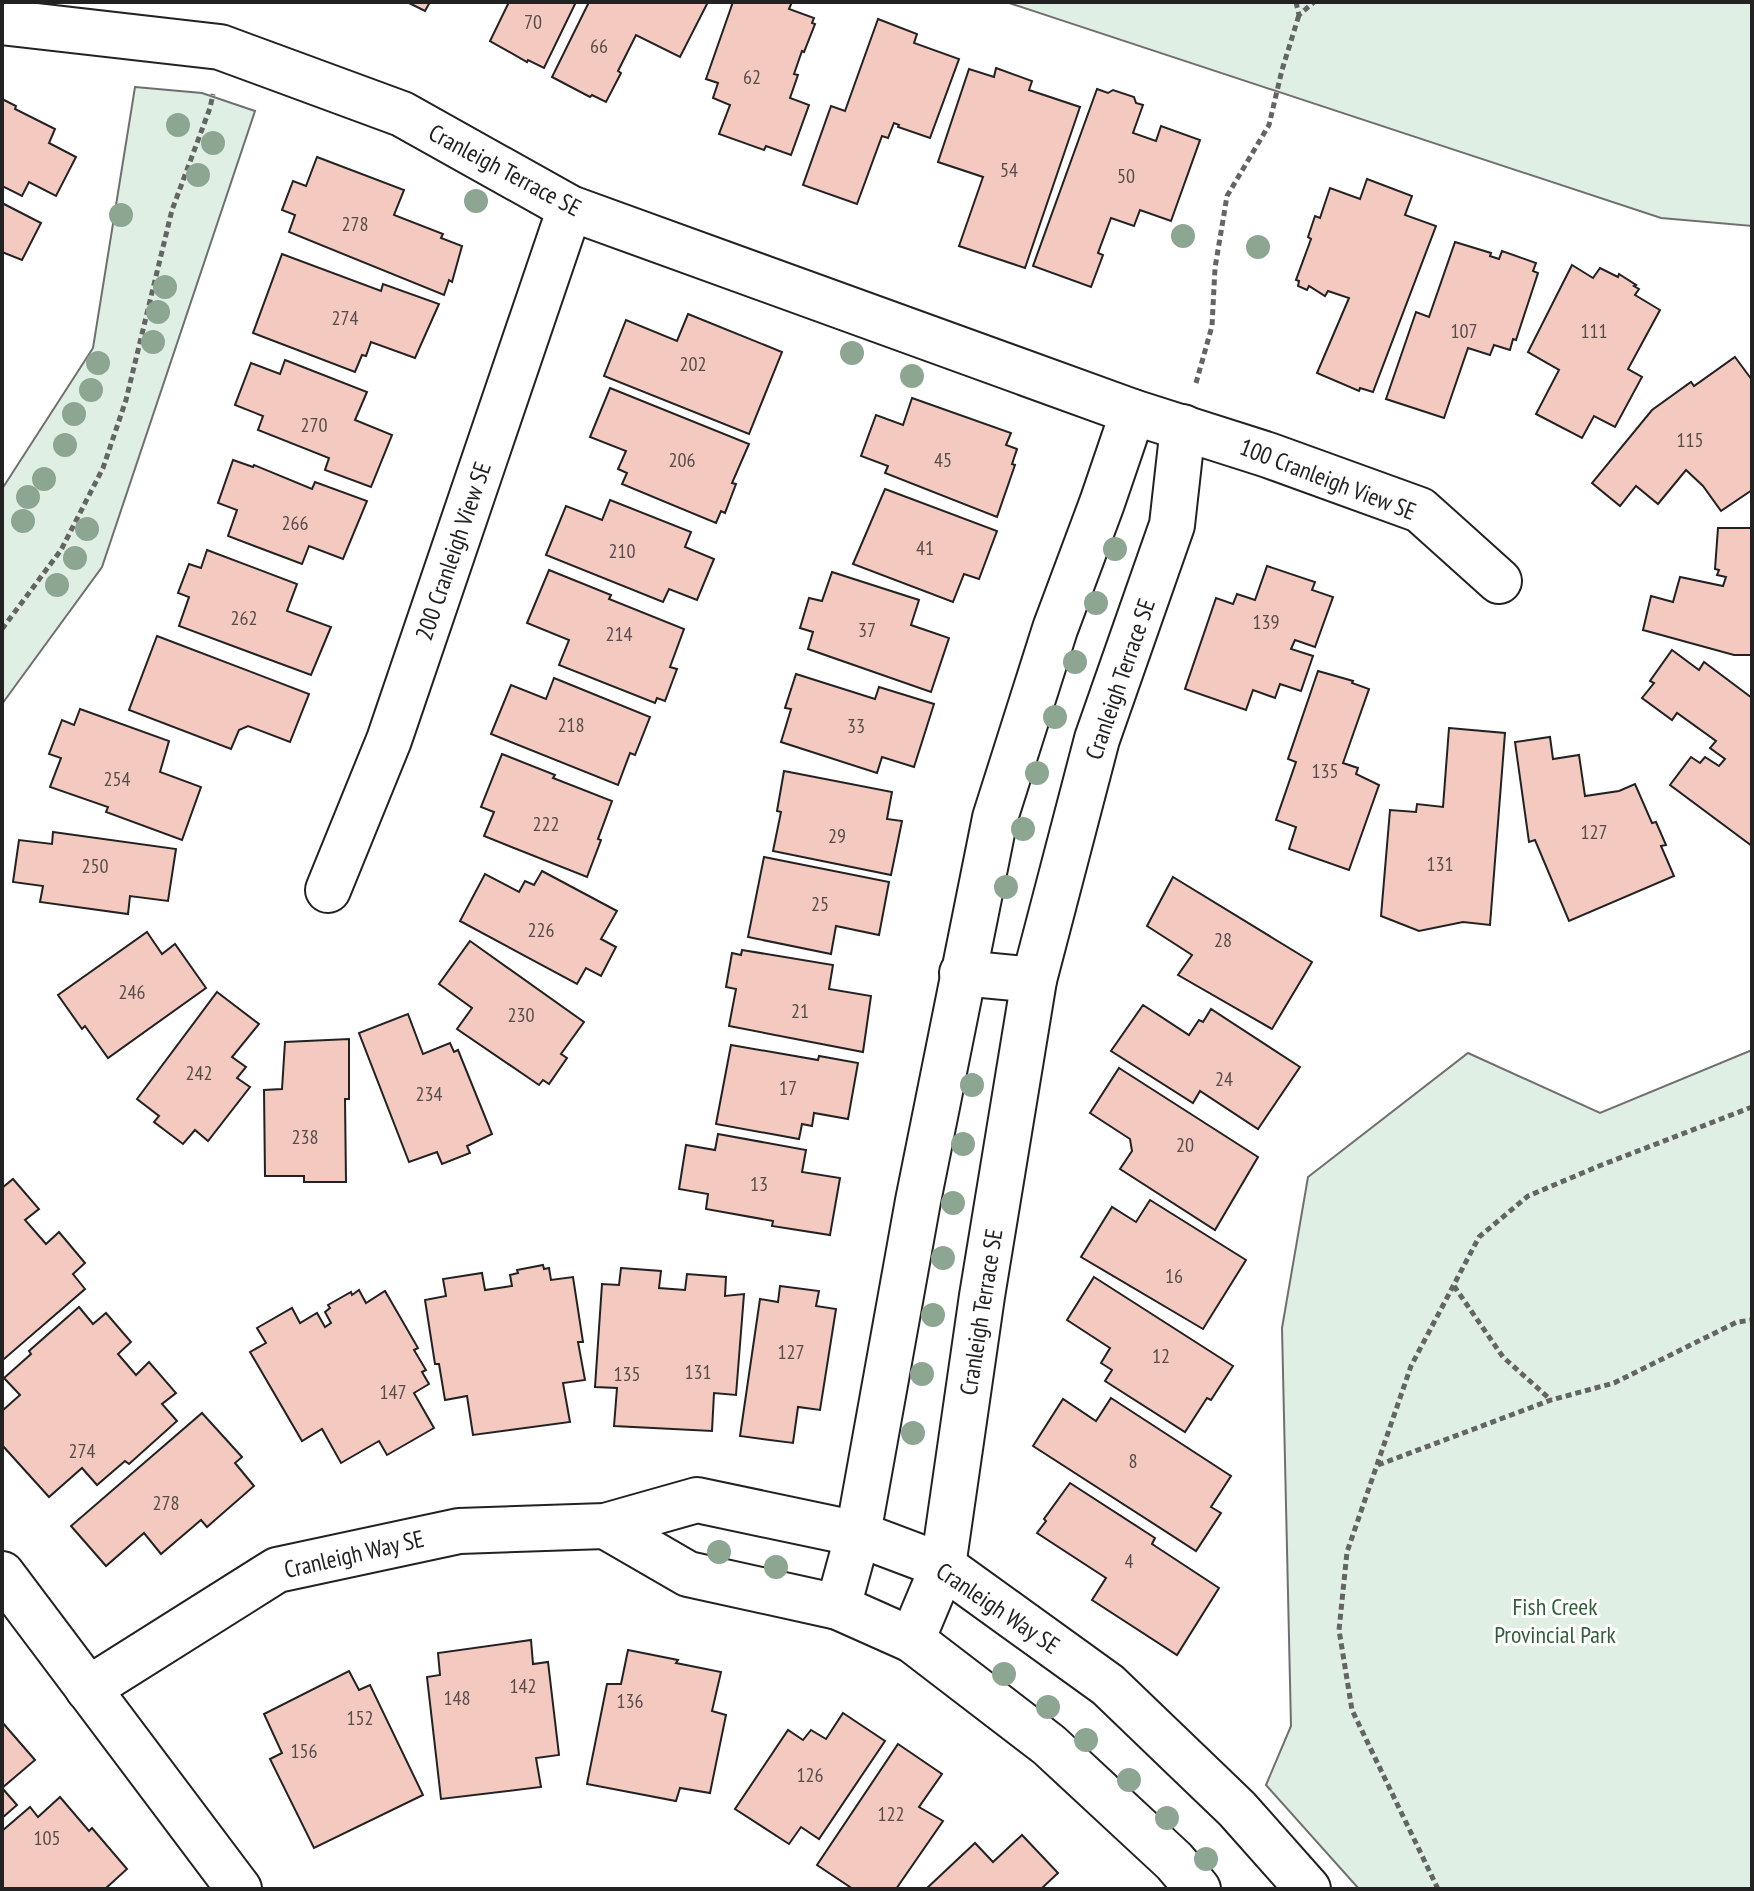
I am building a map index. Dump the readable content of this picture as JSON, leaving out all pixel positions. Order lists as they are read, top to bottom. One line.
{"streets":{"street":["Cranleigh Terrace SE","100 Cranleigh View SE","200 Cranleigh View SE","Cranleigh Way SE"]},"crossings":[["Cranleigh Terrace SE","100 Cranleigh View SE"],["Cranleigh Terrace SE","200 Cranleigh View SE"],["Cranleigh Terrace SE","Cranleigh Way SE"]],"parks":["Fish Creek Provincial Park"],"house_numbers":["70","66","62","54","50","278","274","107","111","202","270","115","206","45","266","41","210","262","139","37","214","218","33","135","254","222","127","29","131","250","25","226","28","246","21","230","242","24","17","234","238","20","13","16","127","12","131","135","147","274","8","278","4","142","148","136","152","156","126","122","105"]}
